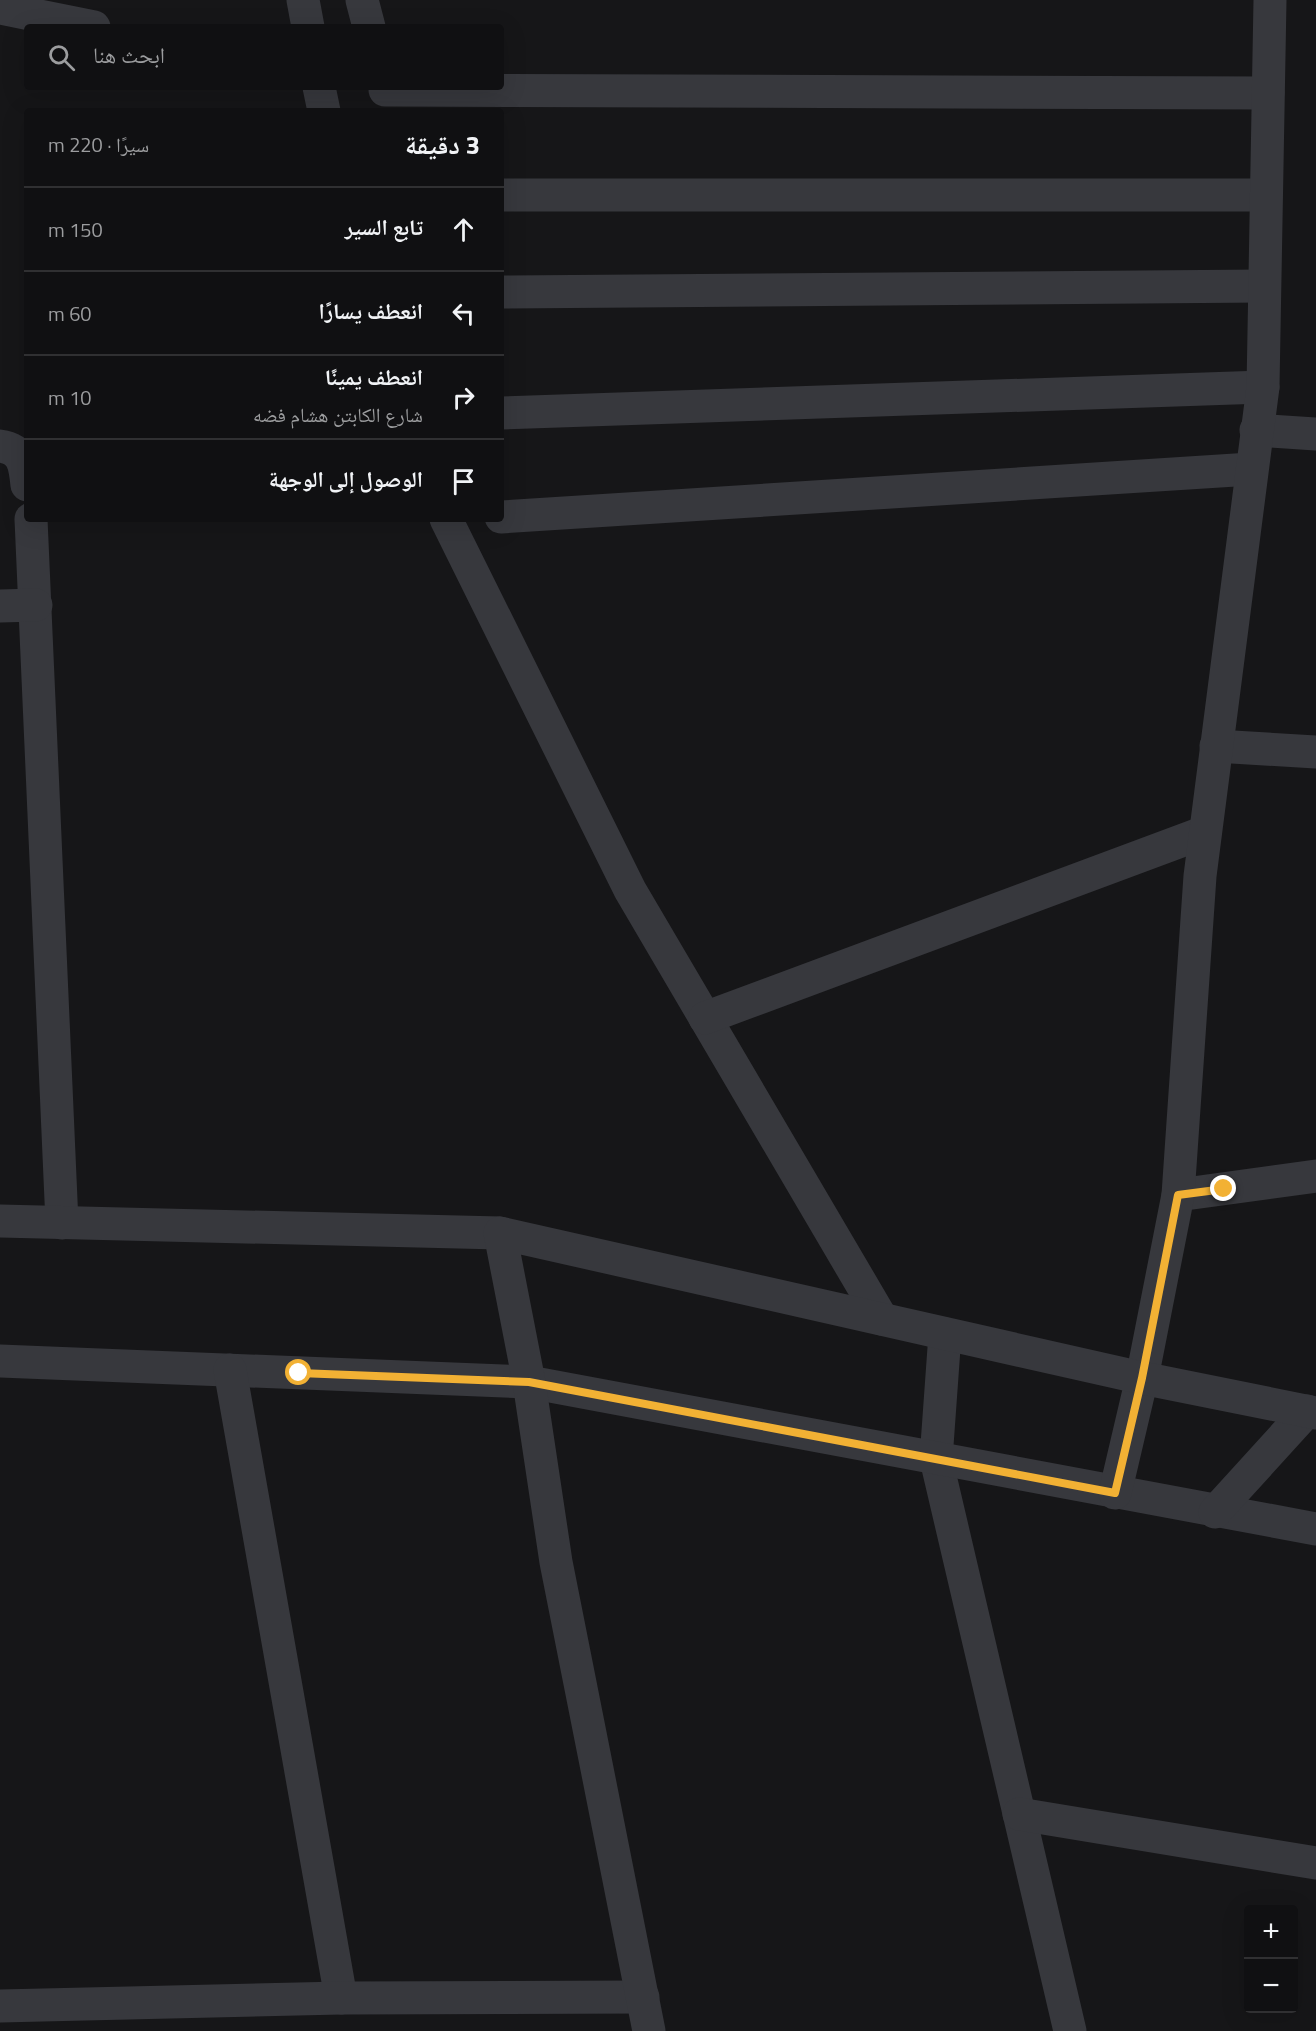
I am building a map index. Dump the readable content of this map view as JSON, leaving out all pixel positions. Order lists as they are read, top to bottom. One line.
{"page":{"search":"ابحث هنا","heading":["3 دقيقة","سيرًا · 220 m"],"list":[["تابع السير","150 m"],["انعطف يسارًا","60 m"],["انعطف يمينًا","شارع الكابتن هشام فضه","10 m"],"الوصول إلى الوجهة"],"map_buttons":["+","−"]}}
